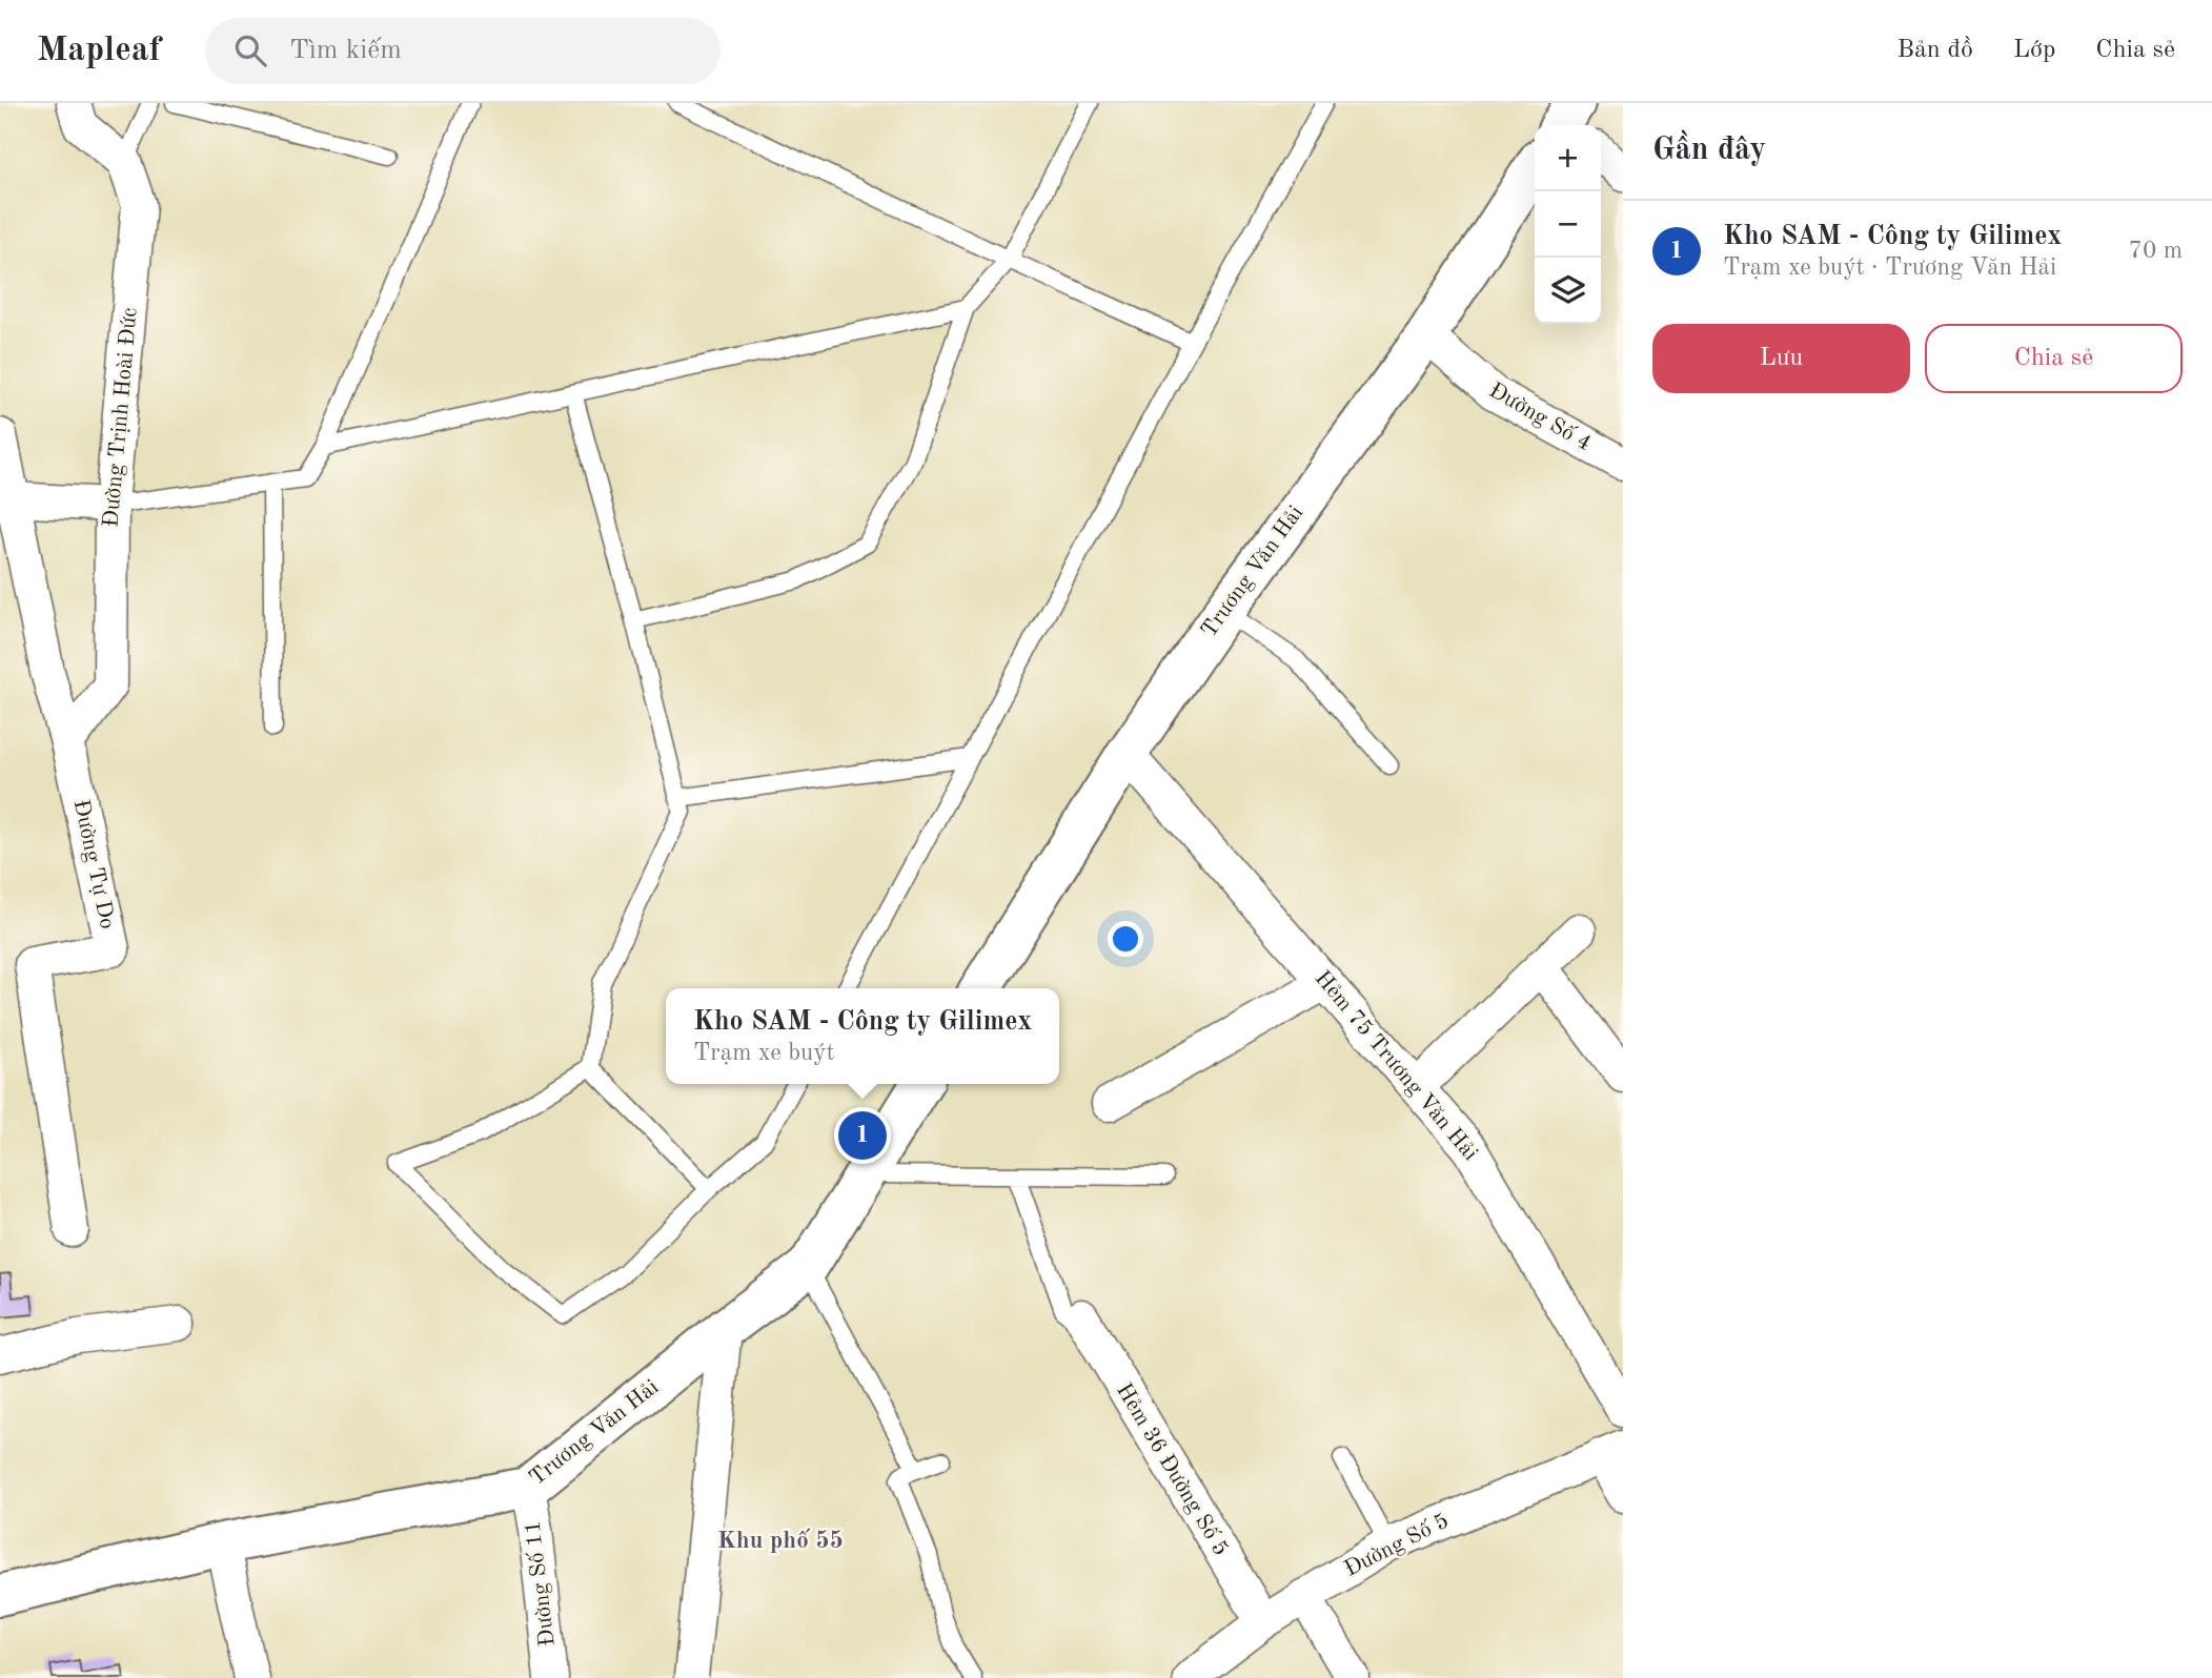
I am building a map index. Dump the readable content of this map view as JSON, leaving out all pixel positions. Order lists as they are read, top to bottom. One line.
{"streets":{"street":["Đường Trịnh Hoài Đức","Đường Số 4","Trương Văn Hải","Đường Tự Do","Hẻm 75 Trương Văn Hải","Hẻm 36 Đường Số 5","Đường Số 5","Đường Số 11"]},"crossings":[["Đường Trịnh Hoài Đức","Đường Tự Do"],["Đường Số 4","Trương Văn Hải"],["Trương Văn Hải","Hẻm 75 Trương Văn Hải"],["Trương Văn Hải","Đường Số 11"],["Hẻm 36 Đường Số 5","Đường Số 5"]],"districts":["Khu phố 55"],"page":{"header":"Mapleaf","search":"Tìm kiếm","nav":["Bản đồ","Lớp","Chia sẻ"],"heading":"Gần đây","map_buttons":["+","−"],"list":[{"mark":"1","name":"Kho SAM - Công ty Gilimex","note":"Trạm xe buýt · Trương Văn Hải","value":"70 m"}],"buttons":["Lưu","Chia sẻ"],"popup":["Kho SAM - Công ty Gilimex","Trạm xe buýt"],"pins":"1"}}
